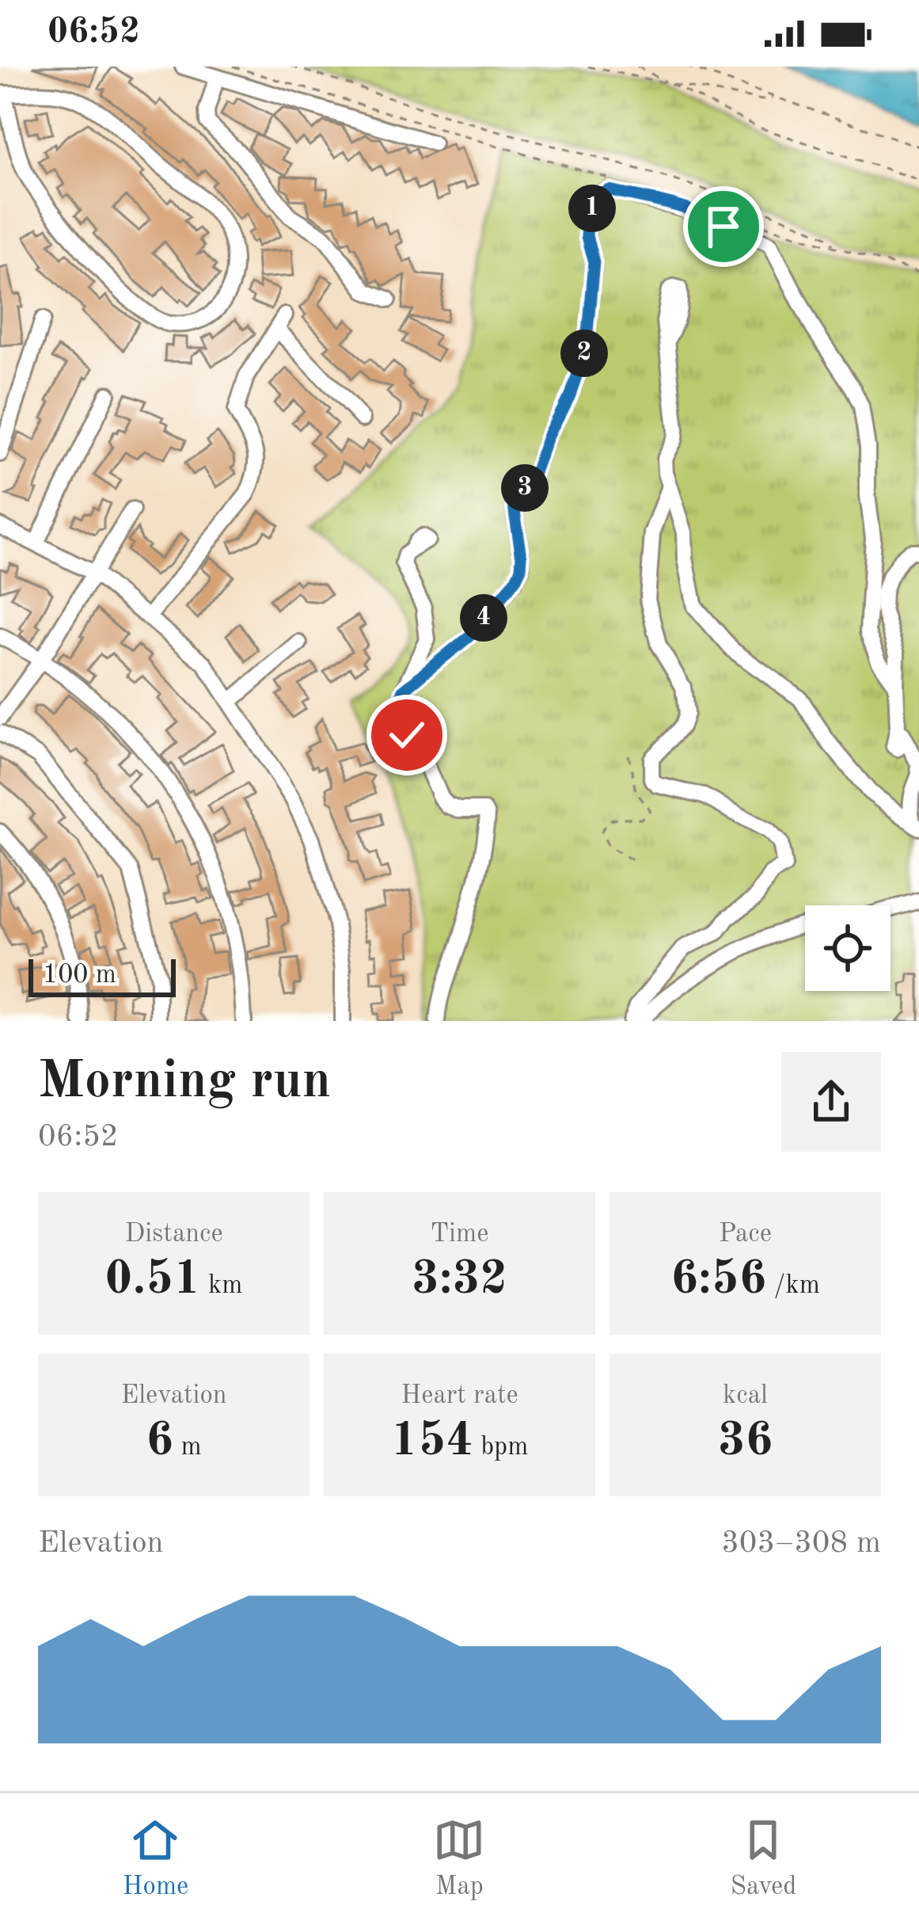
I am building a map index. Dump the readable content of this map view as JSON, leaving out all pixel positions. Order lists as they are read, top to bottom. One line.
{"scale_bar":"100 m","page":{"status":"06:52","pins":["1","2","3","4"],"scale":"100 m","heading":["Morning run","06:52"],"stats":[["Distance","0.51 km"],["Time","3:32"],["Pace","6:56 /km"],["Elevation","6 m"],["Heart rate","154 bpm"],["kcal","36"]],"chart":["Elevation","303–308 m"],"tabs":["Home","Map","Saved"]}}
